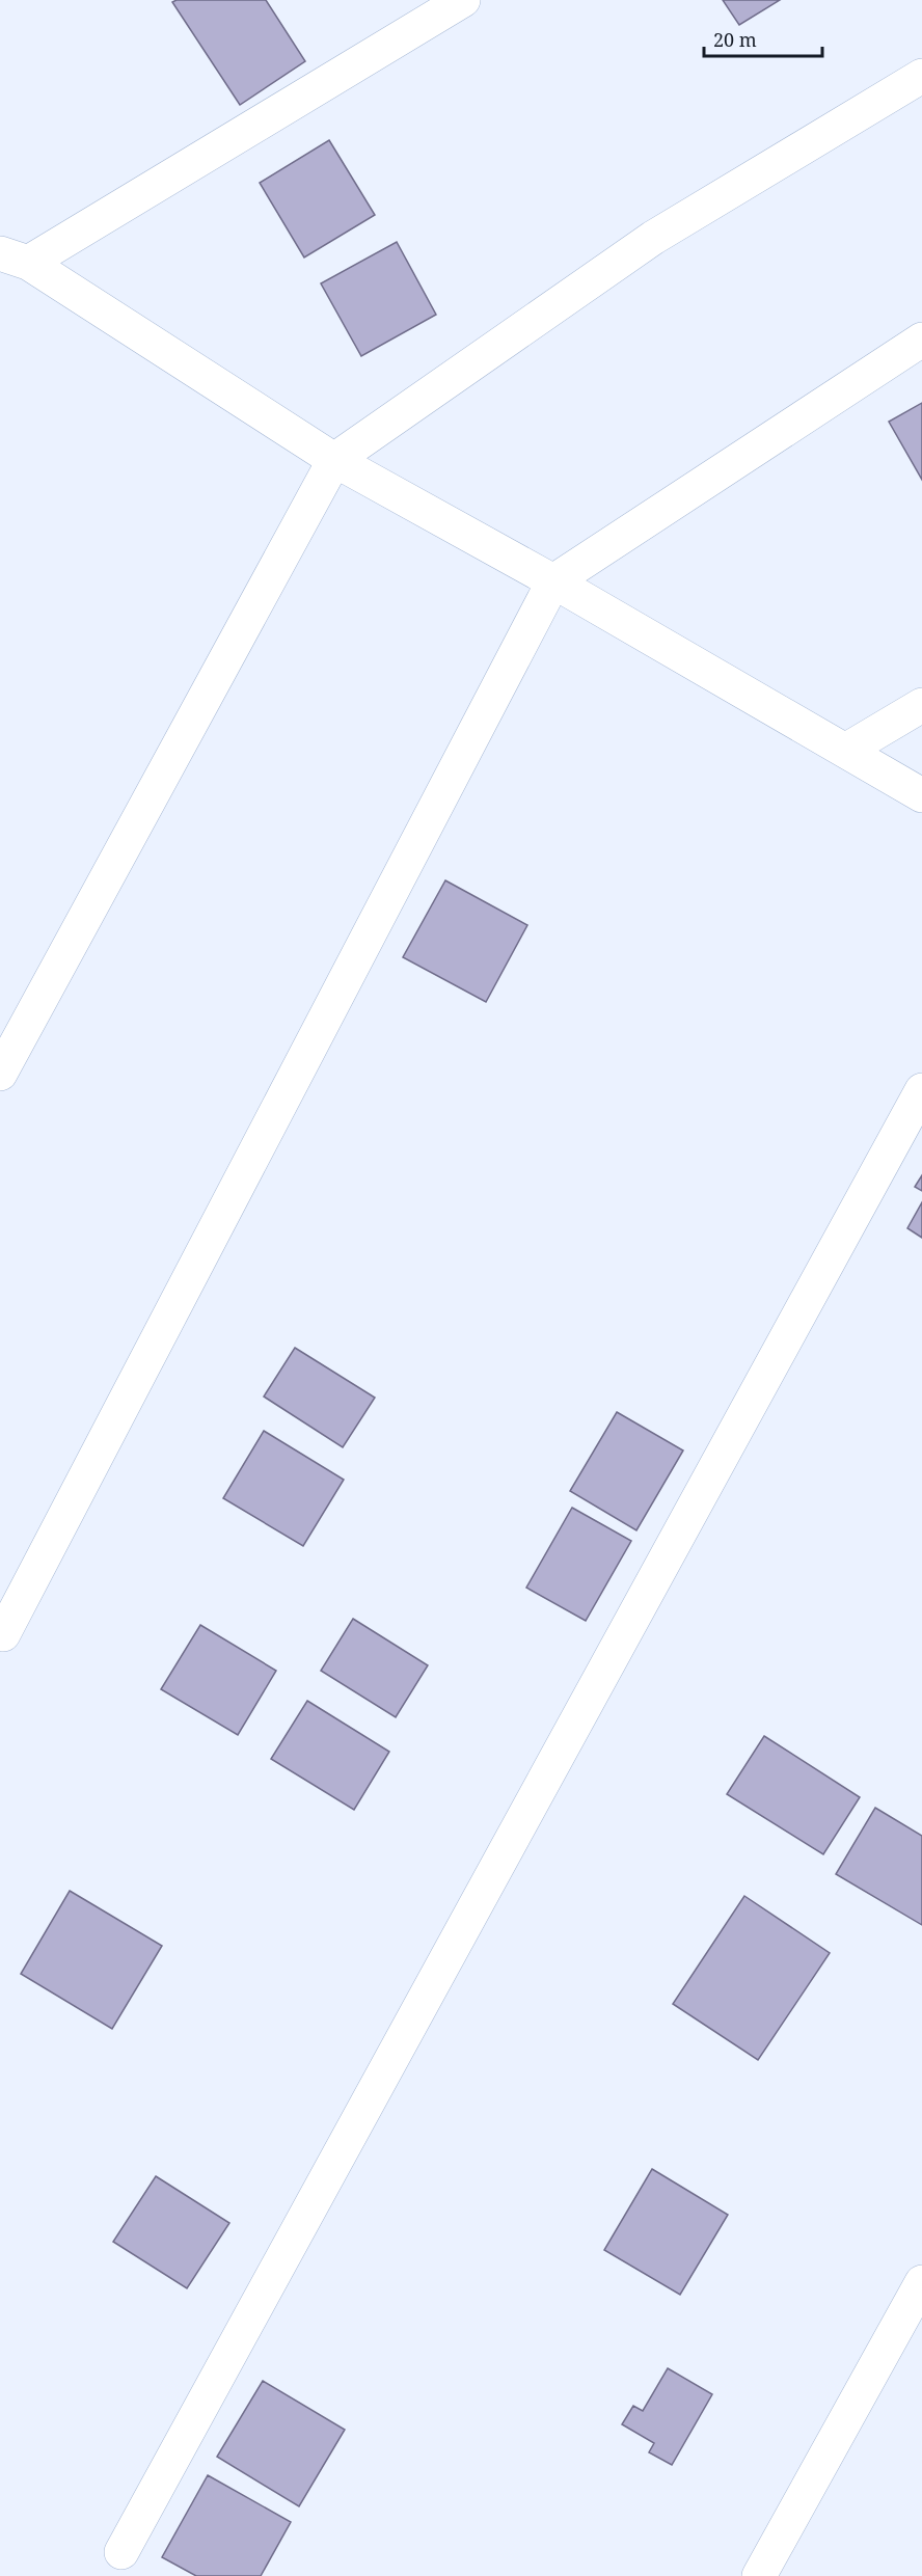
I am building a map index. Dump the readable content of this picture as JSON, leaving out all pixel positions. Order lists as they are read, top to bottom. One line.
{"scale_bar":"20 m"}
